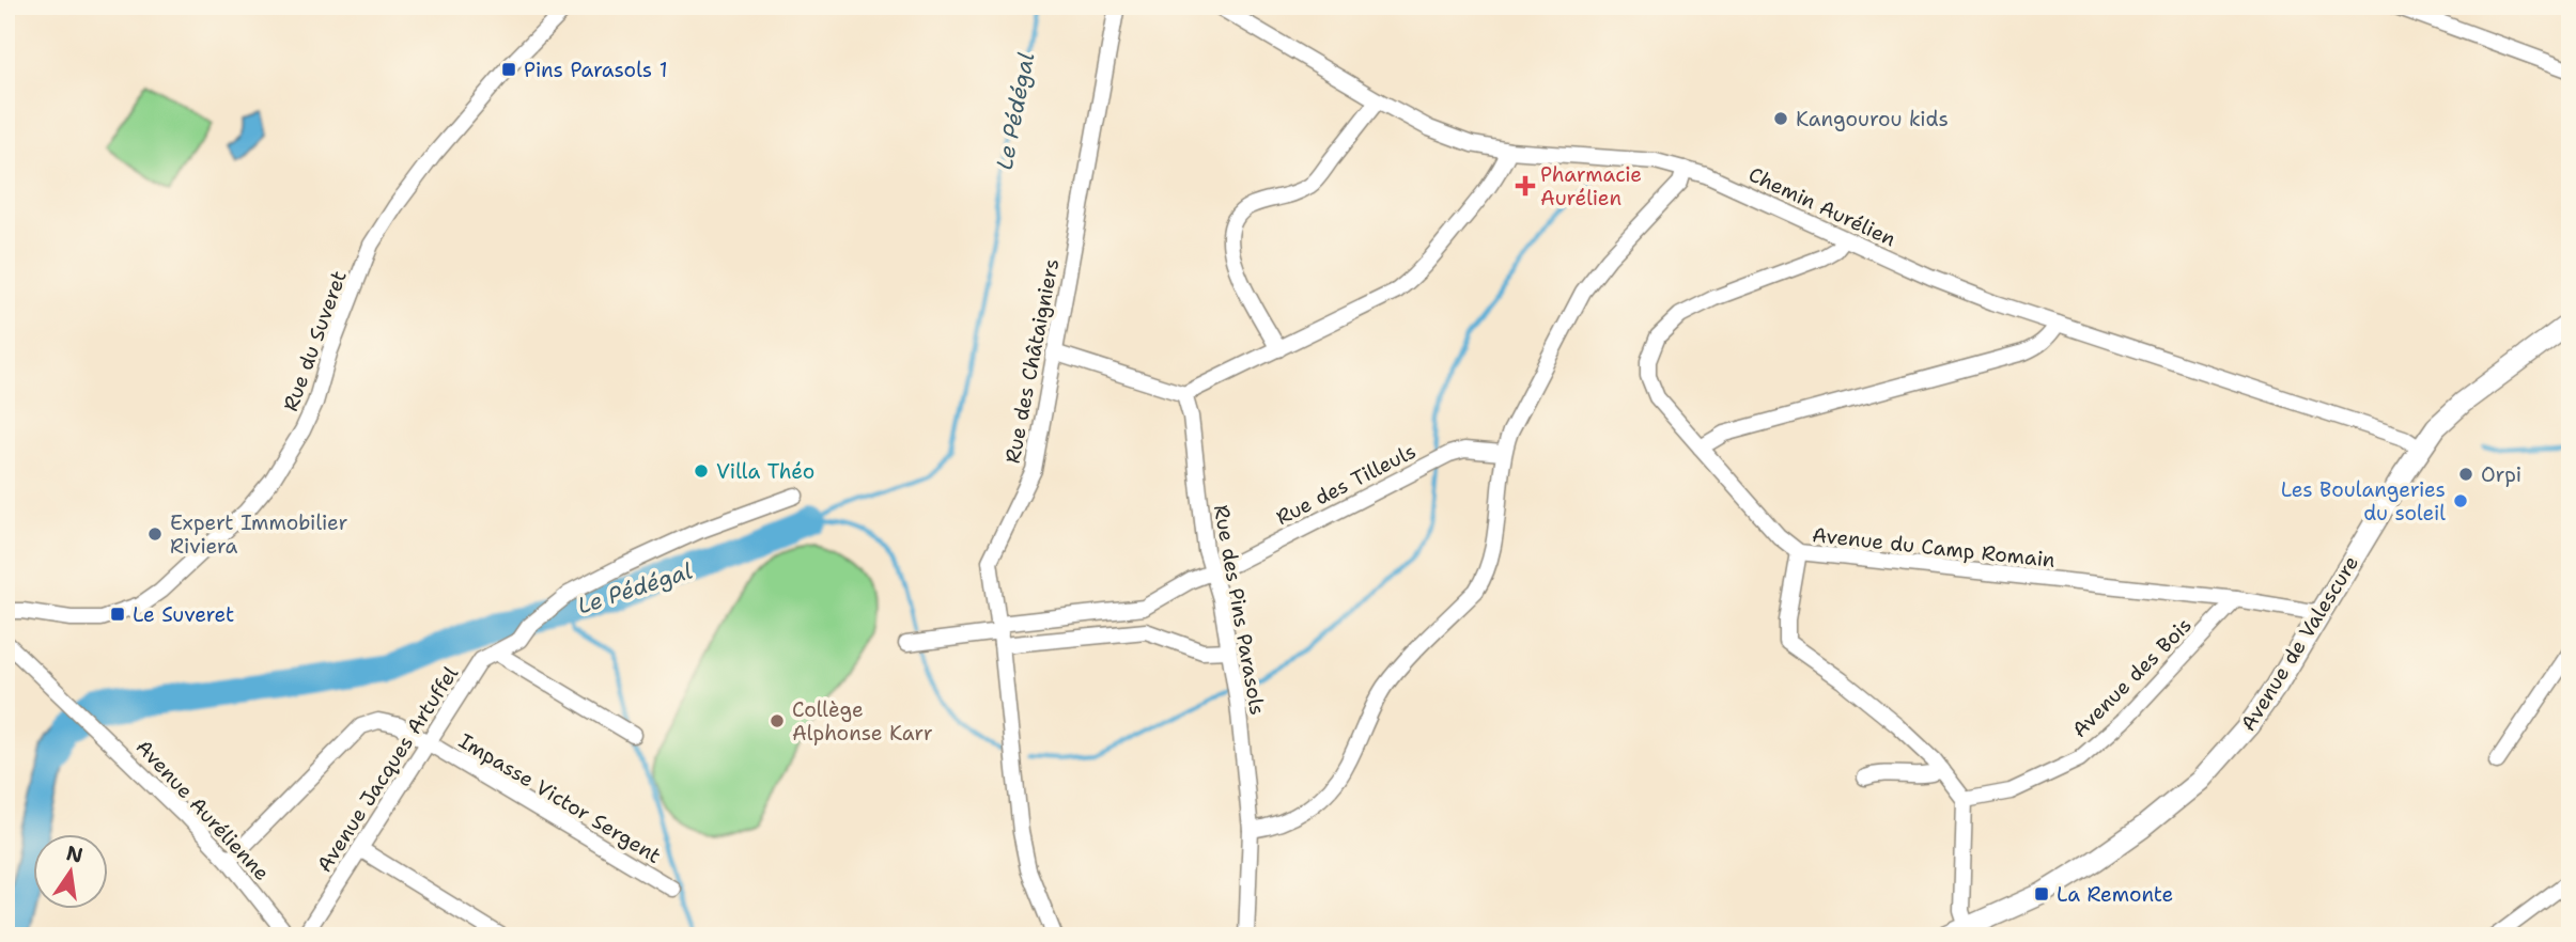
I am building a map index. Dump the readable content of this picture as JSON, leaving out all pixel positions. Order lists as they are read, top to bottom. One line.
{"streets":{"main road":["Avenue de Valescure"],"street":["Chemin Aurélien","Rue du Suveret","Rue des Châtaigniers","Rue des Tilleuls","Avenue du Camp Romain","Rue des Pins Parasols","Avenue des Bois","Avenue Jacques Artuffel","Impasse Victor Sergent","Avenue Aurélienne"]},"crossings":[["Chemin Aurélien","Avenue du Camp Romain"],["Chemin Aurélien","Avenue de Valescure"],["Rue des Tilleuls","Rue des Pins Parasols"],["Avenue du Camp Romain","Avenue de Valescure"],["Avenue du Camp Romain","Avenue des Bois"],["Avenue Jacques Artuffel","Impasse Victor Sergent"],["Impasse Victor Sergent","Avenue Aurélienne"]],"water":["Le Pédégal"],"places":{"transit":["Pins Parasols 1","Le Suveret","La Remonte"],"other":["Kangourou kids","Villa Théo","Orpi","Les Boulangeries du soleil","Expert Immobilier Riviera","Collège Alphonse Karr"],"health":["Pharmacie Aurélien"]},"north":"top"}
